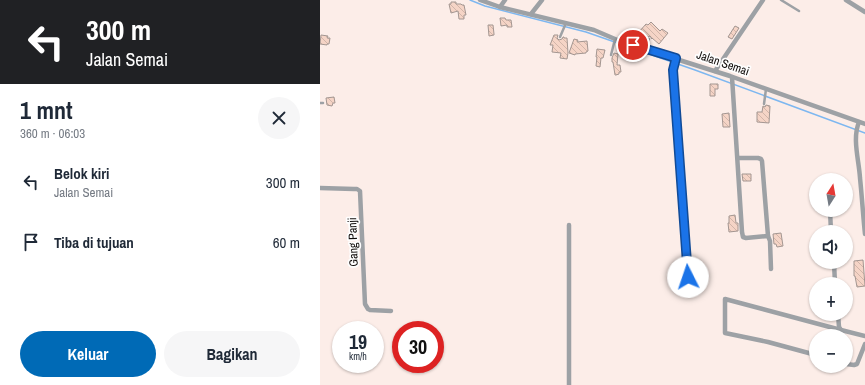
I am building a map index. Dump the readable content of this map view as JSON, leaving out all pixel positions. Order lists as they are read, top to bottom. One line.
{"streets":{"street":["Jalan Semai","Gang Panji"]},"north":"top","page":{"turn":["300 m","Jalan Semai"],"heading":["1 mnt","360 m · 06:03"],"list":[{"name":"Belok kiri","note":"Jalan Semai","value":"300 m"},{"name":"Tiba di tujuan","value":"60 m"}],"map_buttons":["+","−"],"speed":"19 km/h","limit":"30","buttons":["Keluar","Bagikan"]}}
